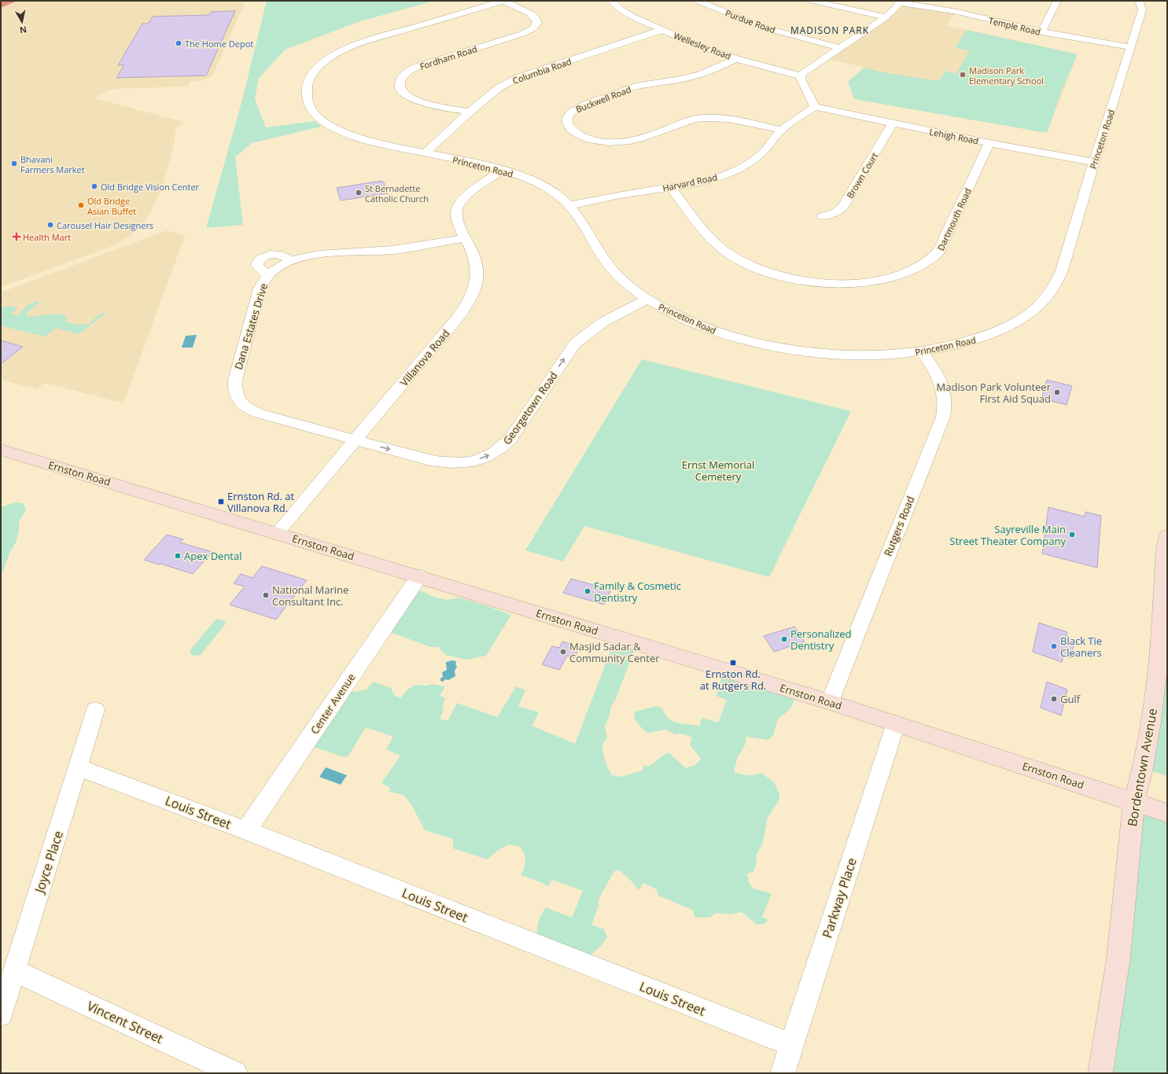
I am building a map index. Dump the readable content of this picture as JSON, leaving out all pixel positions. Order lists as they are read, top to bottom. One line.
{"streets":{"street":["Purdue Road","Temple Road","Wellesley Road","Fordham Road","Columbia Road","Buckwell Road","Lehigh Road","Princeton Road","Brown Court","Harvard Road","Dartmouth Road","Dana Estates Drive","Villanova Road","Georgetown Road","Ernston Road","Rutgers Road","Center Avenue","Bordentown Avenue","Louis Street","Joyce Place","Parkway Place","Vincent Street"]},"crossings":[["Temple Road","Princeton Road"],["Wellesley Road","Columbia Road"],["Wellesley Road","Buckwell Road"],["Fordham Road","Columbia Road"],["Fordham Road","Princeton Road"],["Columbia Road","Princeton Road"],["Buckwell Road","Harvard Road"],["Lehigh Road","Princeton Road"],["Lehigh Road","Brown Court"],["Lehigh Road","Harvard Road"],["Lehigh Road","Dartmouth Road"],["Princeton Road","Harvard Road"],["Princeton Road","Villanova Road"],["Princeton Road","Georgetown Road"],["Princeton Road","Rutgers Road"],["Harvard Road","Dartmouth Road"],["Dana Estates Drive","Villanova Road"],["Dana Estates Drive","Georgetown Road"],["Villanova Road","Georgetown Road"],["Villanova Road","Ernston Road"],["Ernston Road","Rutgers Road"],["Ernston Road","Center Avenue"],["Ernston Road","Bordentown Avenue"],["Ernston Road","Parkway Place"],["Center Avenue","Louis Street"],["Louis Street","Joyce Place"],["Louis Street","Parkway Place"],["Joyce Place","Vincent Street"]],"one_way":["Georgetown Road"],"districts":["MADISON PARK"],"parks":["Ernst Memorial Cemetery"],"places":{"other":["The Home Depot","Madison Park Elementary School","Bhavani Farmers Market","Old Bridge Vision Center","St Bernadette Catholic Church","Old Bridge Asian Buffet","Carousel Hair Designers","Madison Park Volunteer First Aid Squad","Sayreville Main Street Theater Company","Apex Dental","Family & Cosmetic Dentistry","National Marine Consultant Inc.","Personalized Dentistry","Black Tie Cleaners","Masjid Sadar & Community Center","Gulf"],"health":["Health Mart"],"transit":["Ernston Rd. at Villanova Rd.","Ernston Rd. at Rutgers Rd."]},"north":"bottom"}
